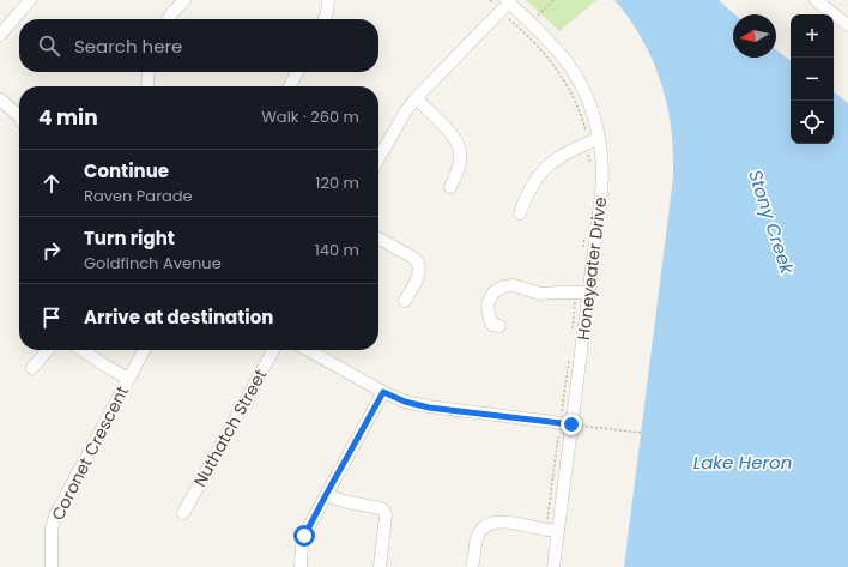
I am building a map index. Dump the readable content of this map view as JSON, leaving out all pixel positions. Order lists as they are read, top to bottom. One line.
{"streets":{"street":["Honeyeater Drive","Nuthatch Street","Coronet Crescent"]},"water":["Stony Creek","Lake Heron"],"north":"left","page":{"map_buttons":["+","−"],"search":"Search here","heading":["4 min","Walk · 260 m"],"list":[["Continue","Raven Parade","120 m"],["Turn right","Goldfinch Avenue","140 m"],"Arrive at destination"]}}
